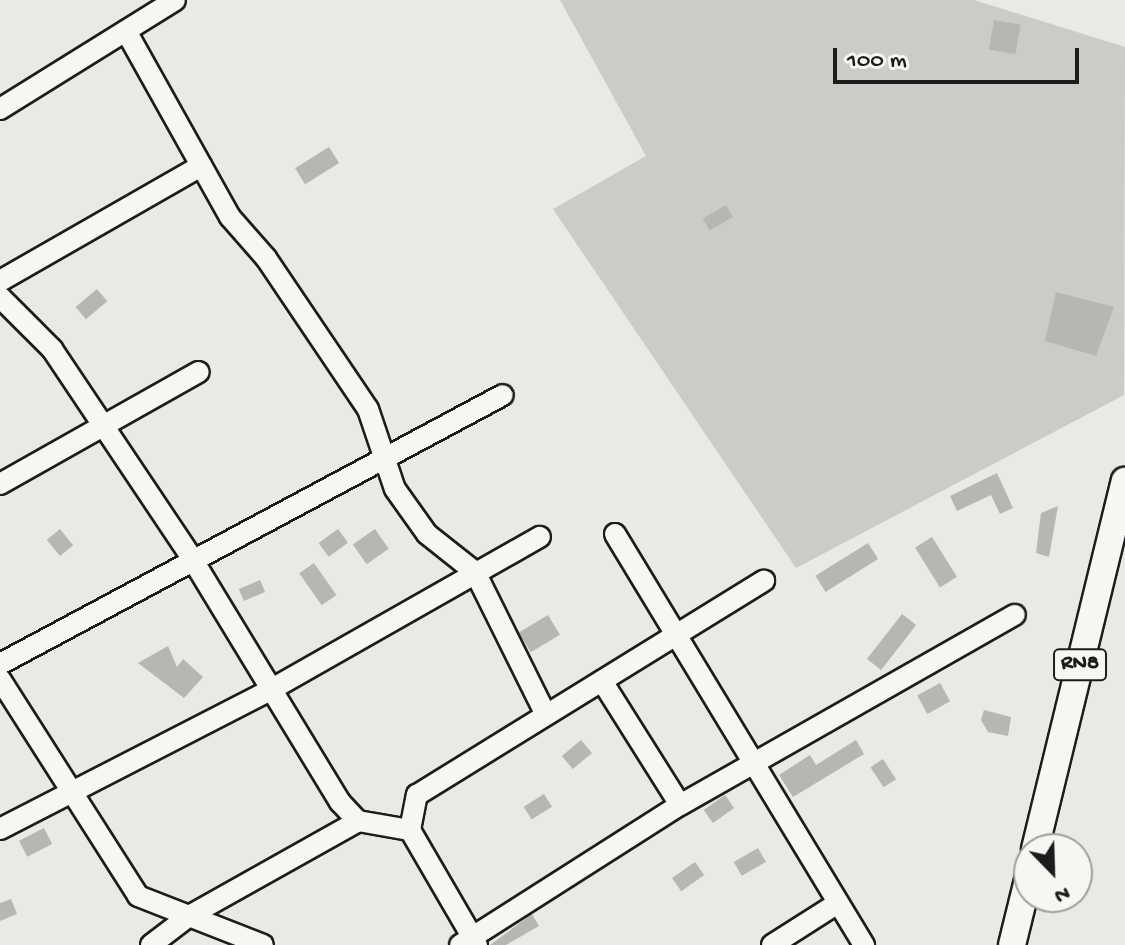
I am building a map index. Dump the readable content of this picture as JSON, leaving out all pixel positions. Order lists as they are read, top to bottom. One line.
{"streets":{"main road":["RN8"]},"scale_bar":"100 m","north":"bottom right"}
